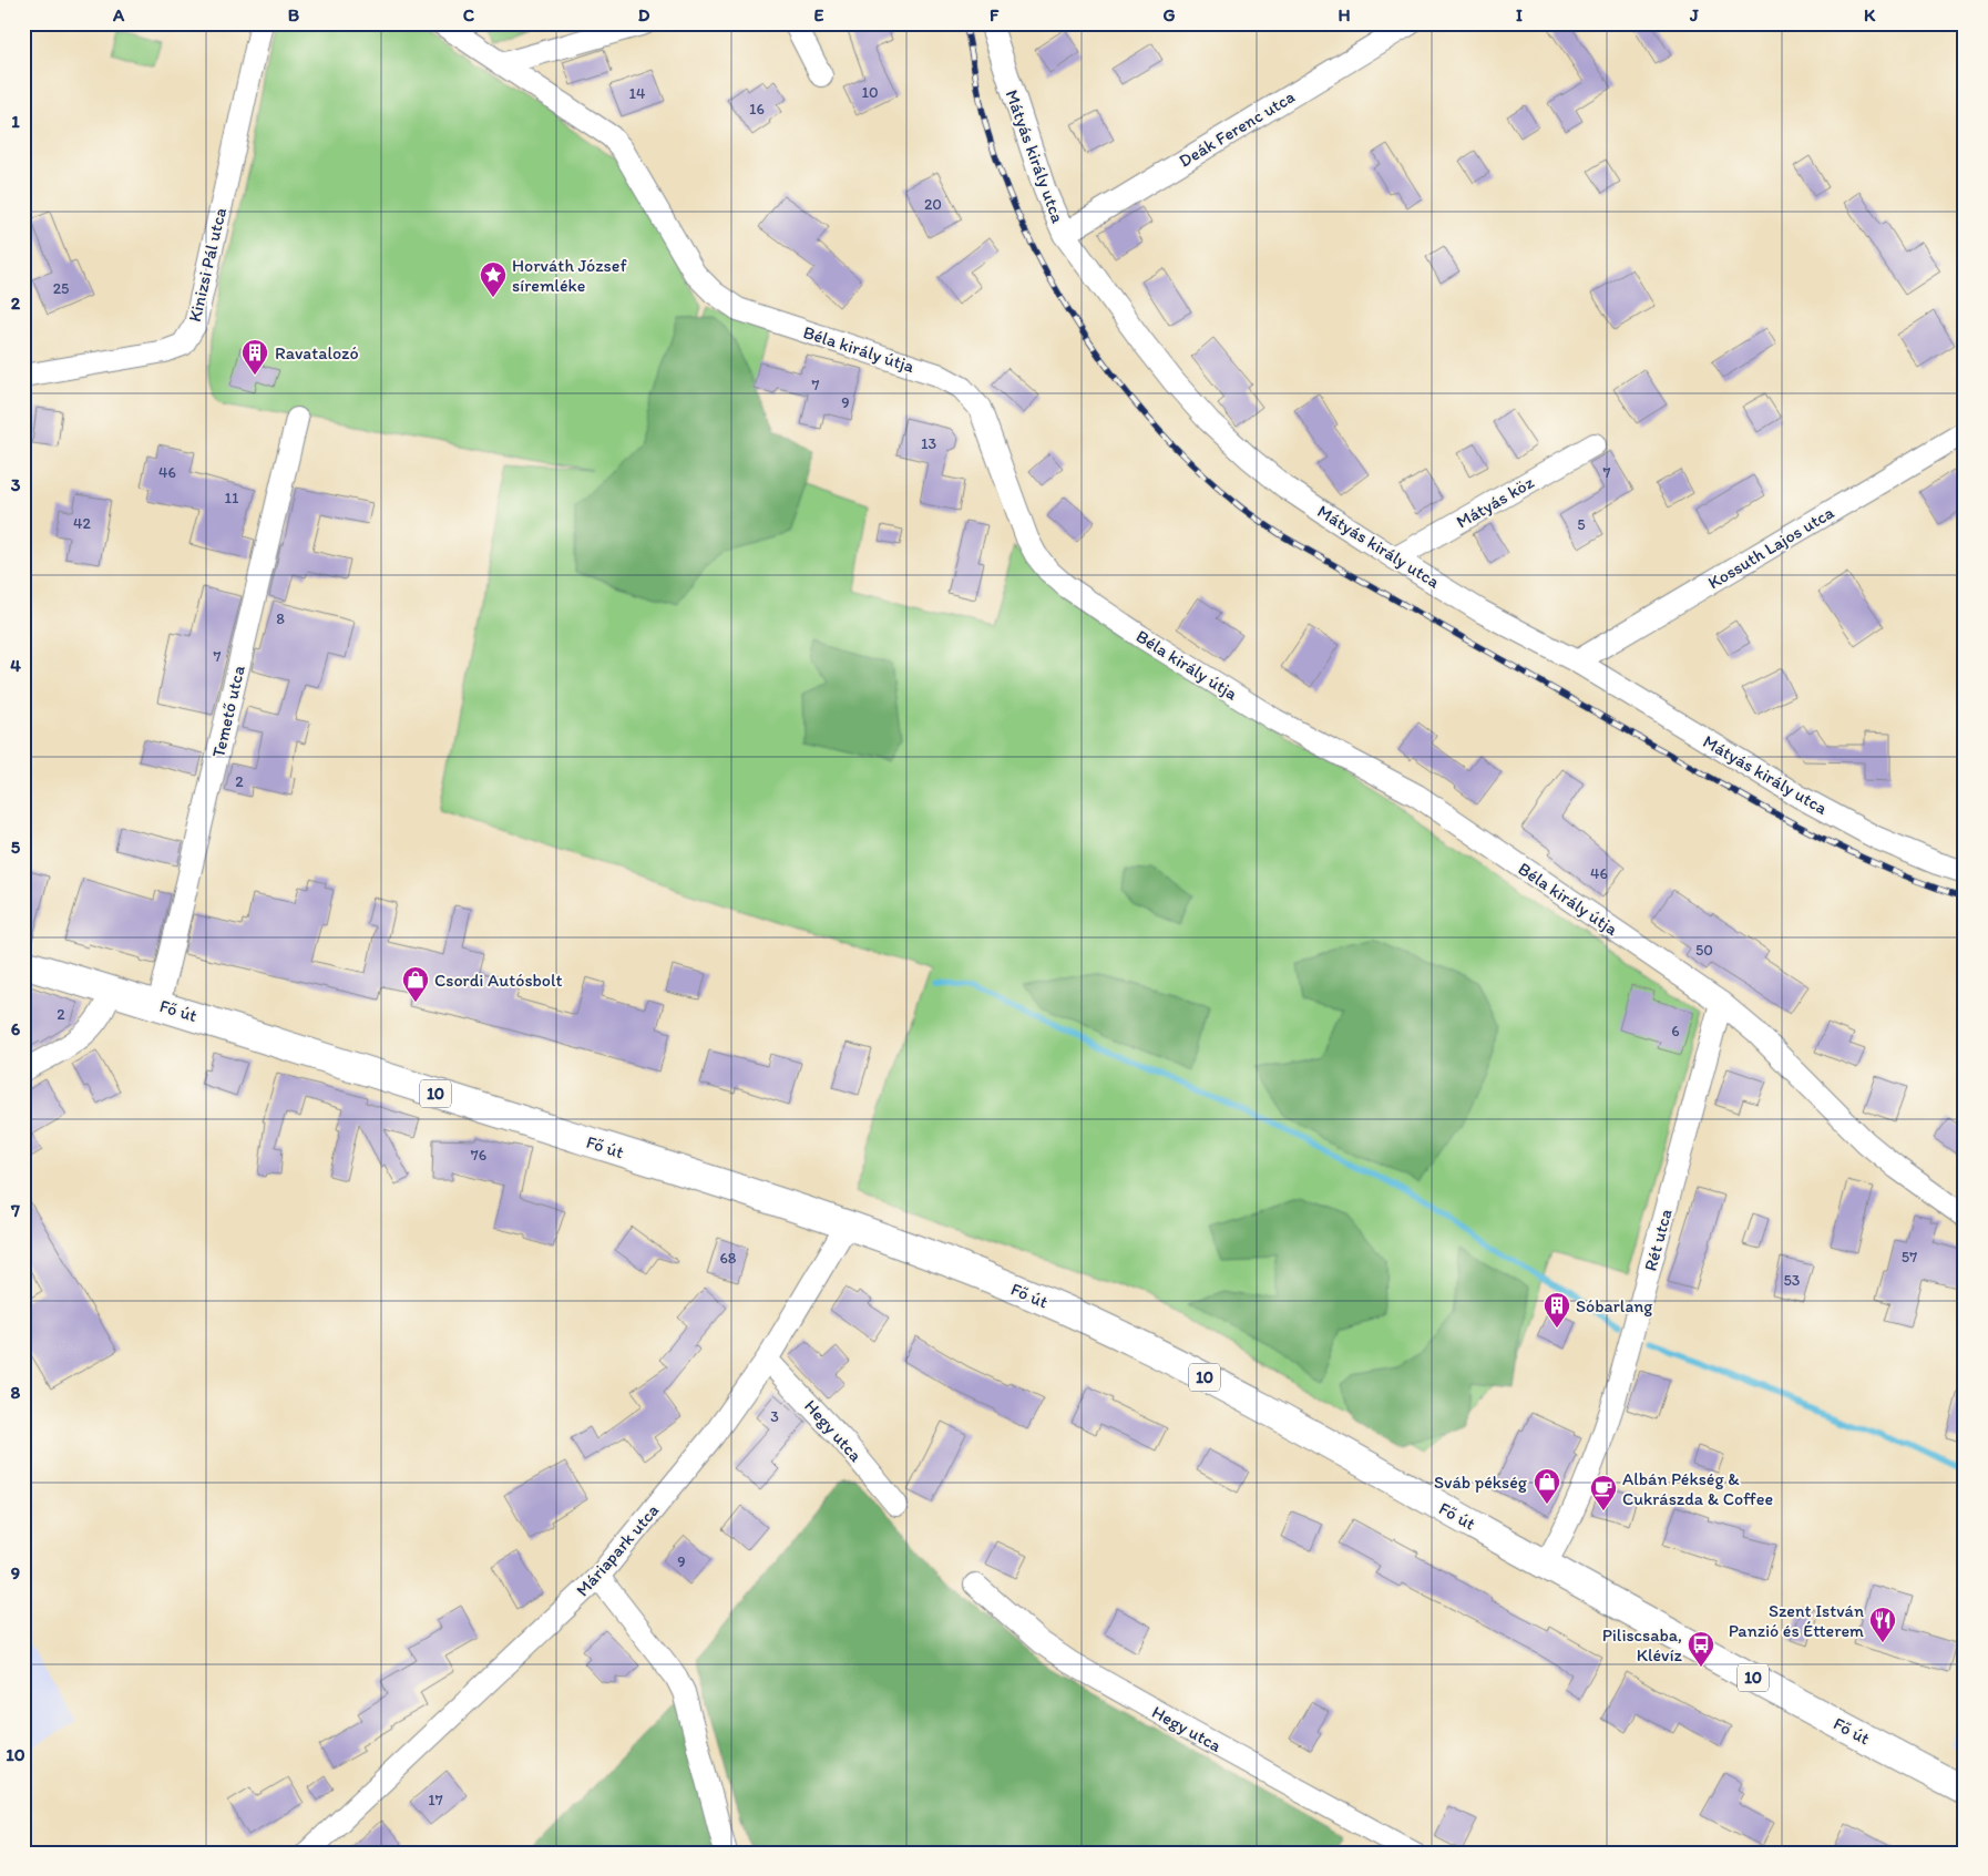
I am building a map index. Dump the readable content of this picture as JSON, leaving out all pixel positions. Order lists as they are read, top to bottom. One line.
{"streets":{"main road":["Fő út","10"],"street":["Deák Ferenc utca","Mátyás király utca","Kinizsi Pál utca","Béla király útja","Mátyás köz","Kossuth Lajos utca","Temető utca","Rét utca","Hegy utca","Máriapark utca"]},"crossings":[["Deák Ferenc utca","Mátyás király utca"],["Mátyás király utca","Mátyás köz"],["Mátyás király utca","Kossuth Lajos utca"],["Béla király útja","Rét utca"],["Temető utca","Fő út"],["Fő út","Rét utca"],["Fő út","Máriapark utca"],["Hegy utca","Máriapark utca"]],"places":{"place":["Horváth József síremléke"],"building":["Ravatalozó","Sóbarlang"],"shop":["Csordi Autósbolt","Sváb pékség"],"cafe":["Albán Pékség & Cukrászda & Coffee"],"restaurant":["Szent István Panzió és Étterem"],"bus stop":["Piliscsaba, Klévíz"]},"house_numbers":["10","14","16","20","25","7","9","13","46","7","11","42","5","8","7","2","46","50","2","6","76","57","68","53","3","9","17"],"grid":{"columns":["A","B","C","D","E","F","G","H","I","J","K"],"rows":["1","2","3","4","5","6","7","8","9","10"]}}
